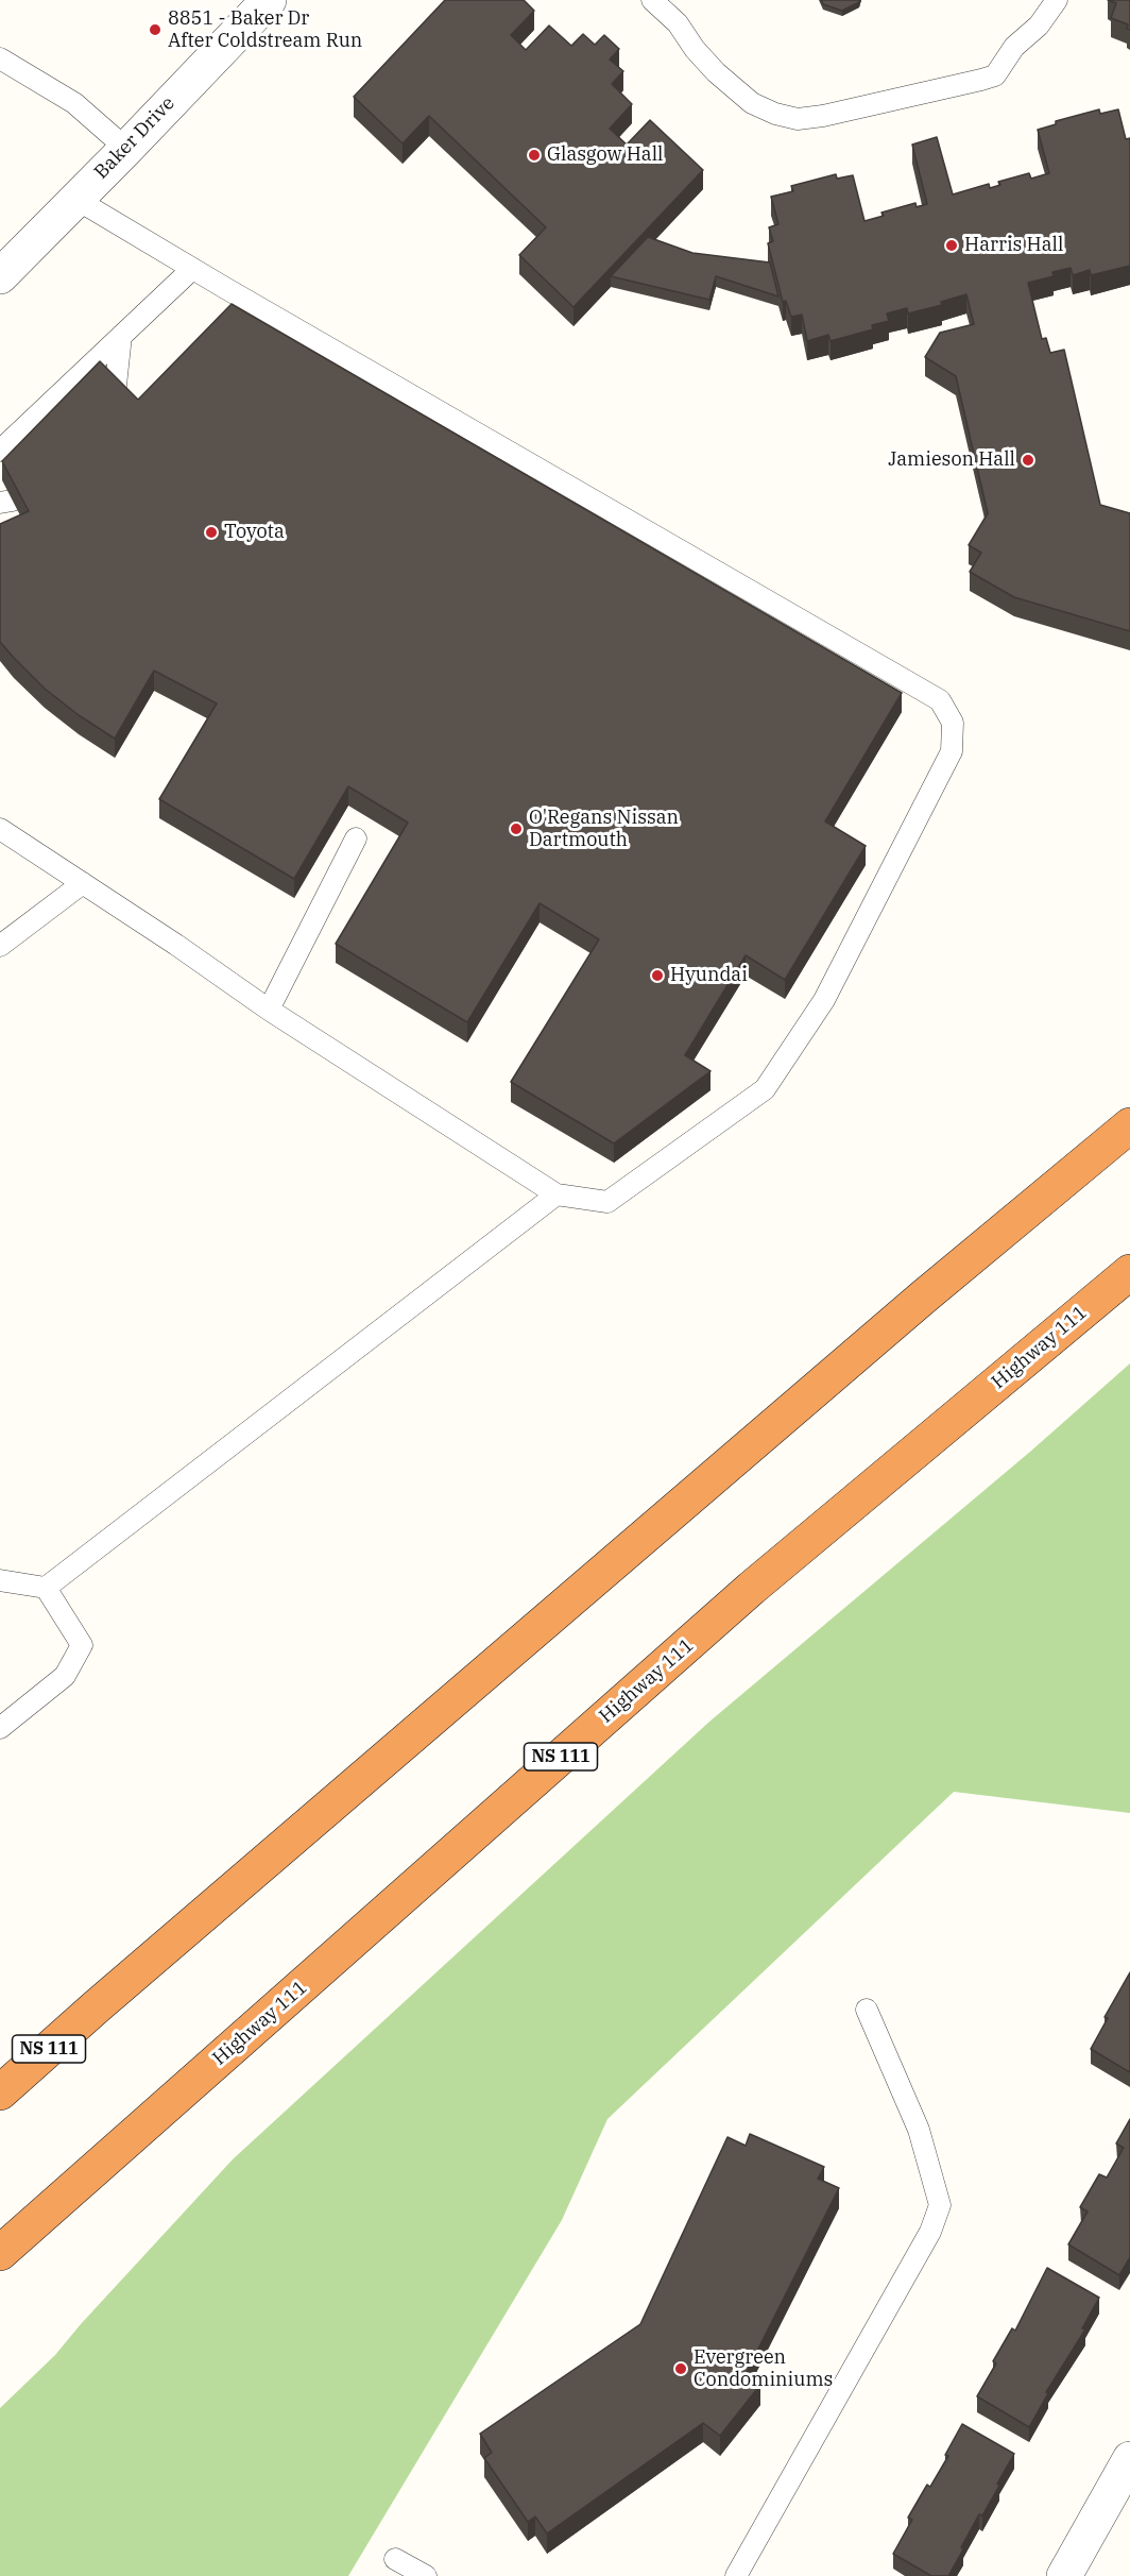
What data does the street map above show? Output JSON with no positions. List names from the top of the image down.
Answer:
{
  "streets": {
    "highway": ["Highway 111", "NS 111"],
    "street": ["Baker Drive"]
  },
  "places": [
    "8851 - Baker Dr After Coldstream Run",
    "Glasgow Hall",
    "Harris Hall",
    "Jamieson Hall",
    "Toyota",
    "O'Regans Nissan Dartmouth",
    "Hyundai",
    "Evergreen Condominiums"
  ]
}
